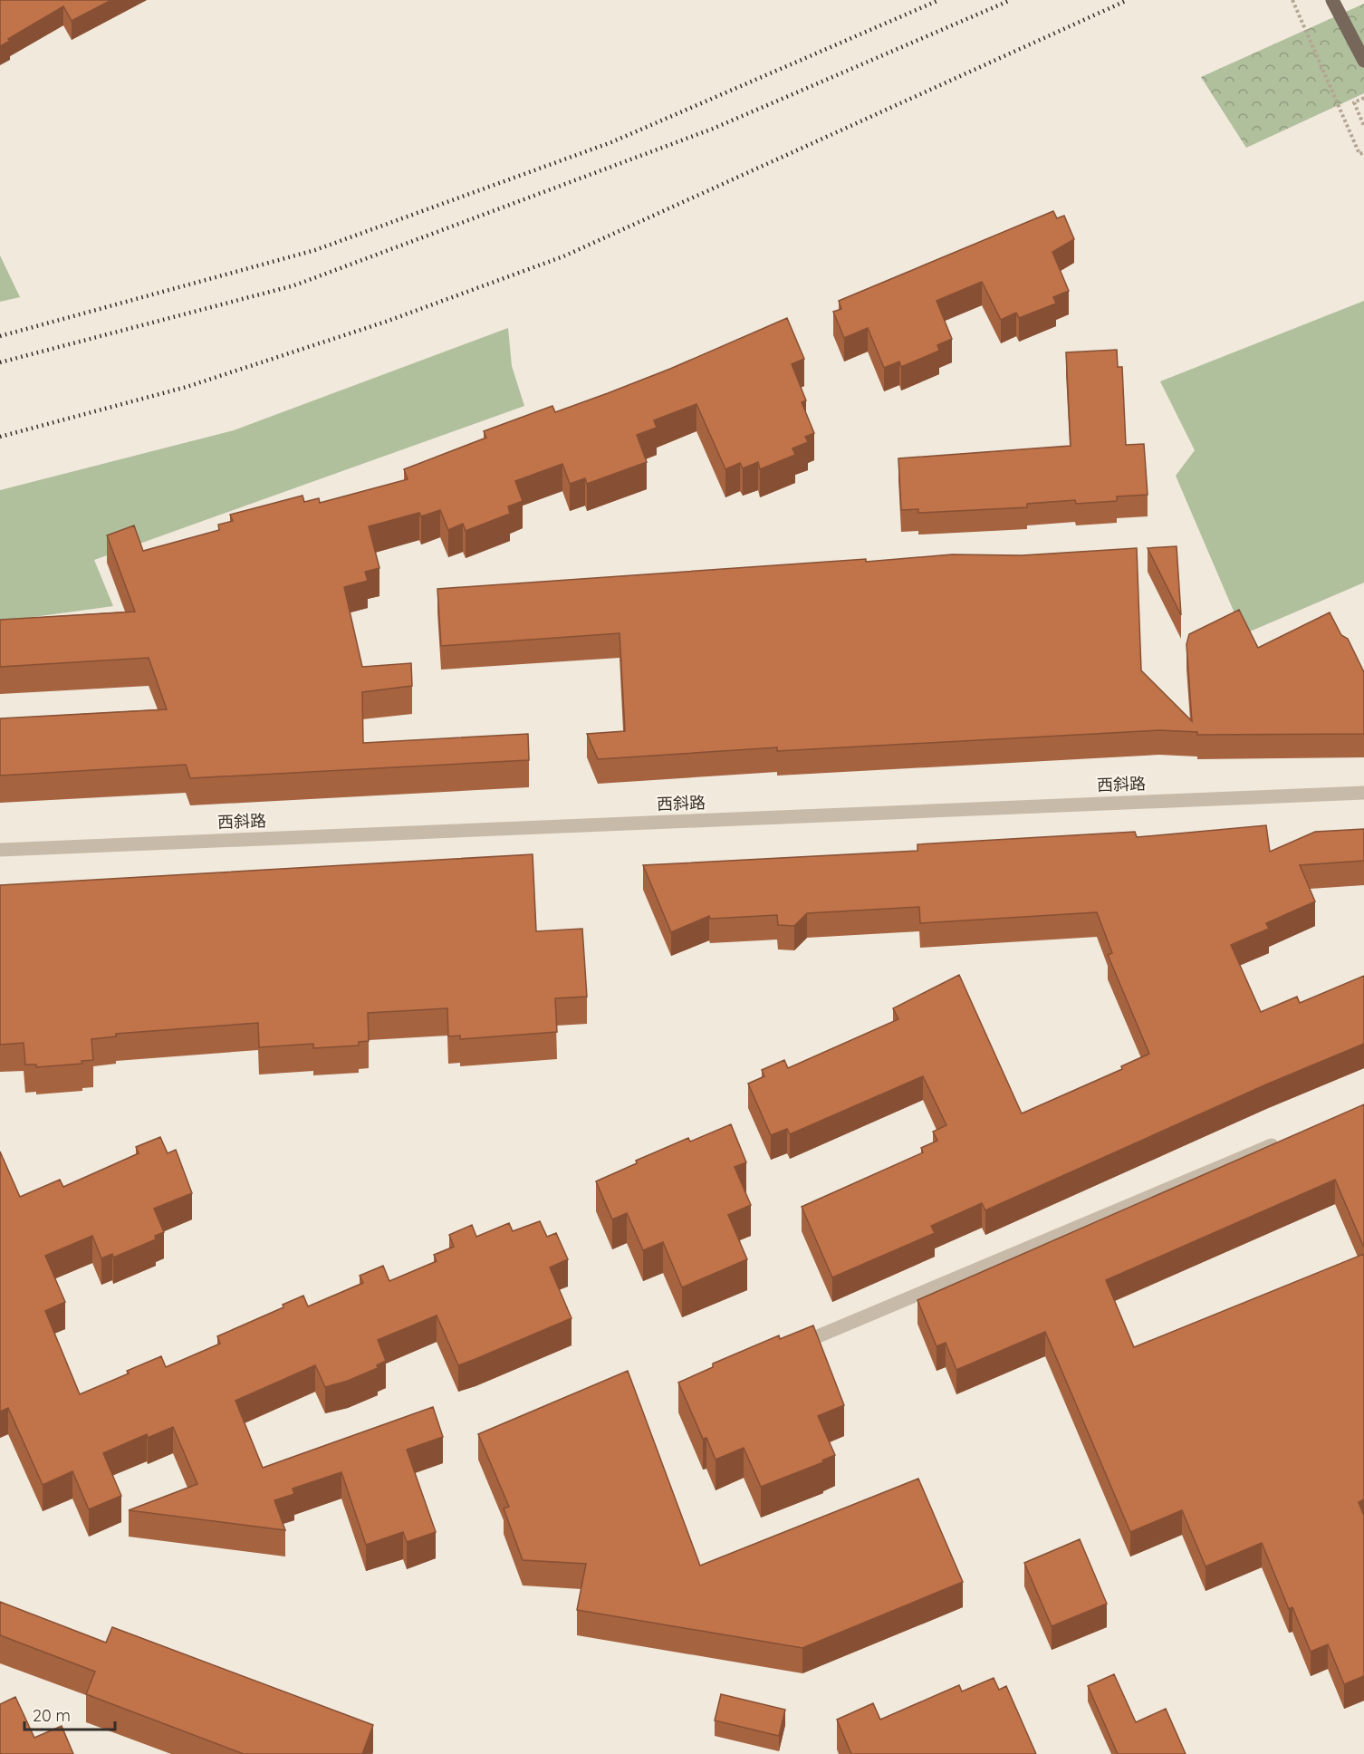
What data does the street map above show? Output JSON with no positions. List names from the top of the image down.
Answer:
{
  "streets": {
    "street": ["西斜路"]
  },
  "scale_bar": "20 m"
}
